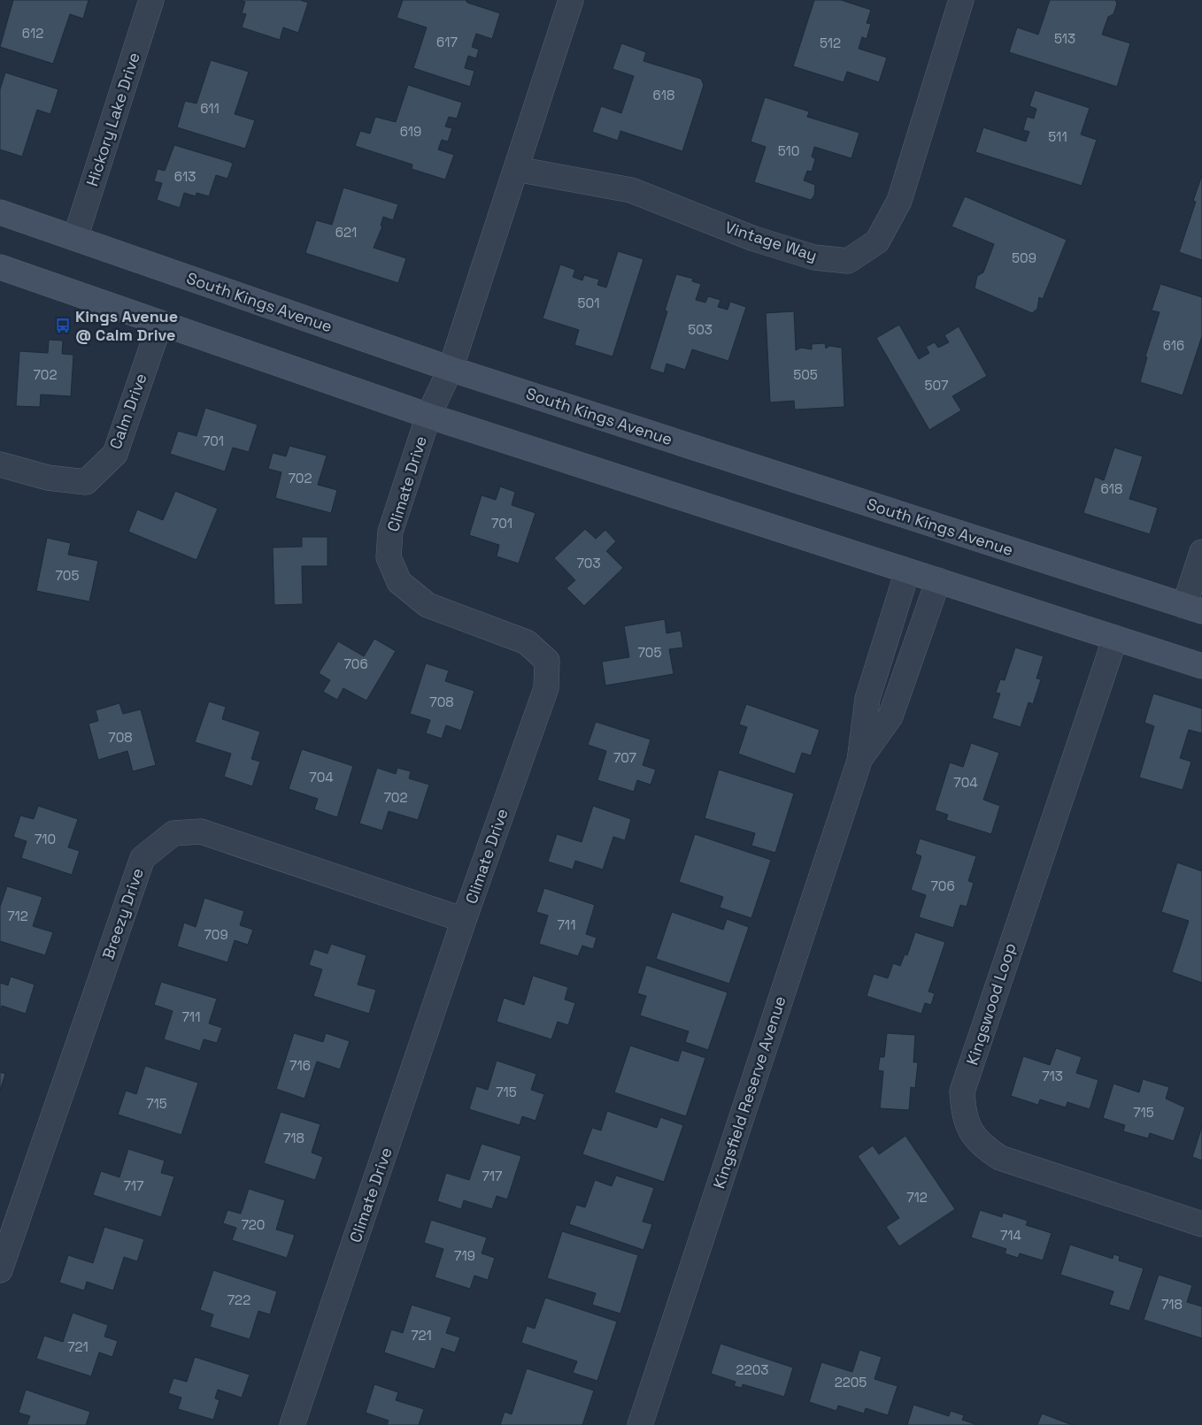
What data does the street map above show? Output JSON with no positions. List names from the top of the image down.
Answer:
{
  "streets": {
    "main road": ["South Kings Avenue"],
    "street": [
      "Hickory Lake Drive",
      "Vintage Way",
      "Calm Drive",
      "Climate Drive",
      "Breezy Drive",
      "Kingswood Loop",
      "Kingsfield Reserve Avenue"
    ]
  },
  "crossings": [
    ["Hickory Lake Drive", "South Kings Avenue"],
    ["South Kings Avenue", "Climate Drive"],
    ["Climate Drive", "Breezy Drive"]
  ],
  "places": {
    "bus stop": ["Kings Avenue @ Calm Drive"]
  },
  "house_numbers": [
    "612",
    "513",
    "617",
    "512",
    "618",
    "611",
    "619",
    "511",
    "510",
    "613",
    "621",
    "509",
    "501",
    "503",
    "616",
    "702",
    "505",
    "507",
    "701",
    "702",
    "618",
    "701",
    "703",
    "705",
    "705",
    "706",
    "708",
    "708",
    "707",
    "704",
    "704",
    "702",
    "710",
    "706",
    "712",
    "711",
    "709",
    "711",
    "716",
    "713",
    "715",
    "715",
    "715",
    "718",
    "717",
    "717",
    "712",
    "720",
    "714",
    "719",
    "722",
    "718",
    "721",
    "721",
    "2203",
    "2205"
  ]
}
